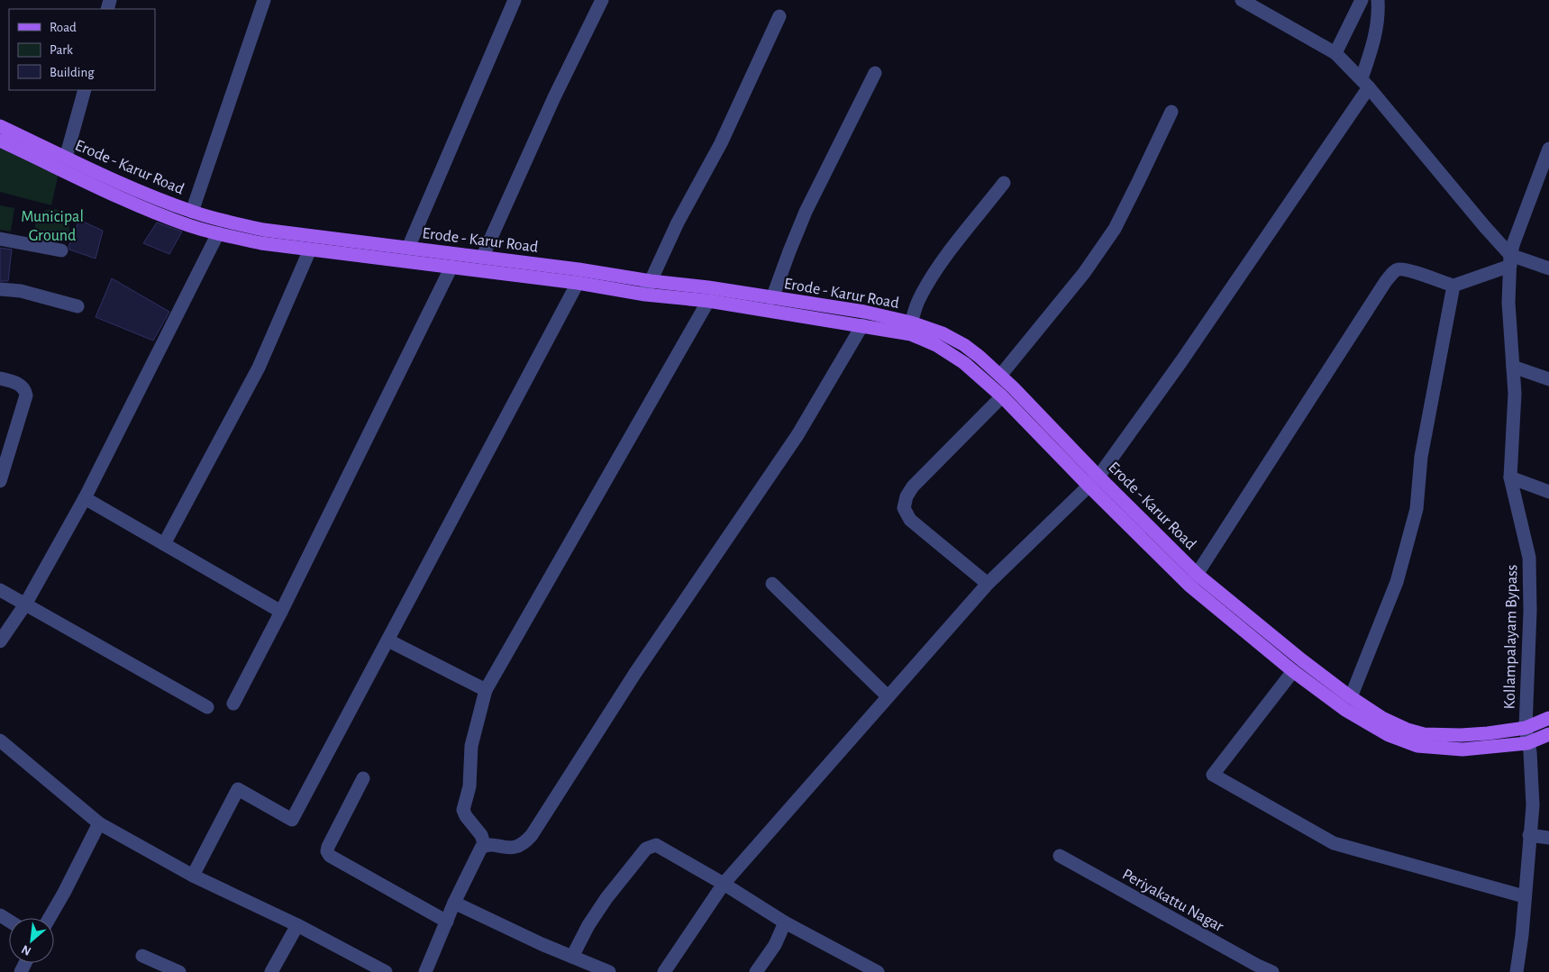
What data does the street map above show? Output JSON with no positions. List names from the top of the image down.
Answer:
{
  "streets": {
    "main road": ["Erode - Karur Road"],
    "street": ["Kollampalayam Bypass", "Periyakattu Nagar"]
  },
  "crossings": [
    ["Erode - Karur Road", "Kollampalayam Bypass"]
  ],
  "parks": ["Municipal Ground"],
  "legend": ["Road", "Park", "Building"],
  "north": "bottom left"
}
